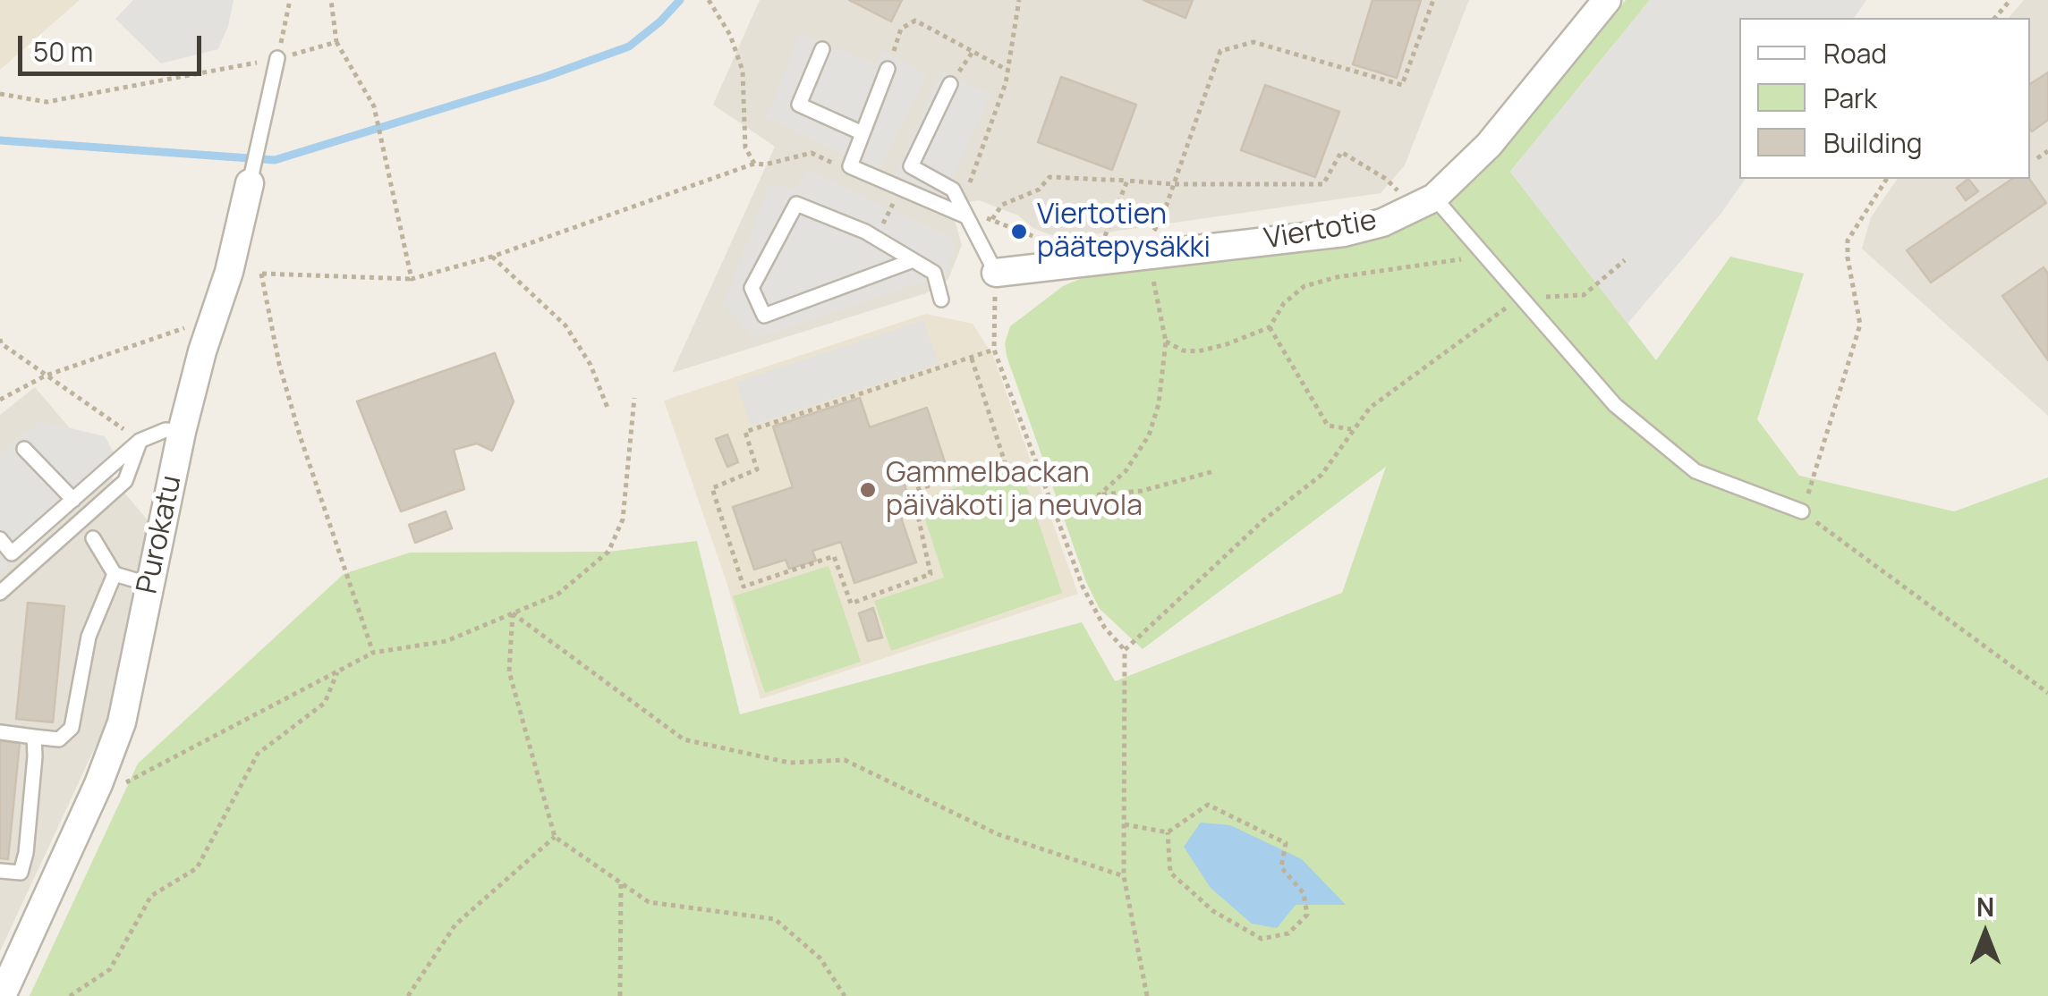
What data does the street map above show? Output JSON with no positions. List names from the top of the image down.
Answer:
{
  "streets": {
    "street": ["Viertotie", "Purokatu"]
  },
  "places": ["Viertotien päätepysäkki", "Gammelbackan päiväkoti ja neuvola"],
  "legend": ["Road", "Park", "Building"],
  "scale_bar": "50 m",
  "north": "top"
}
